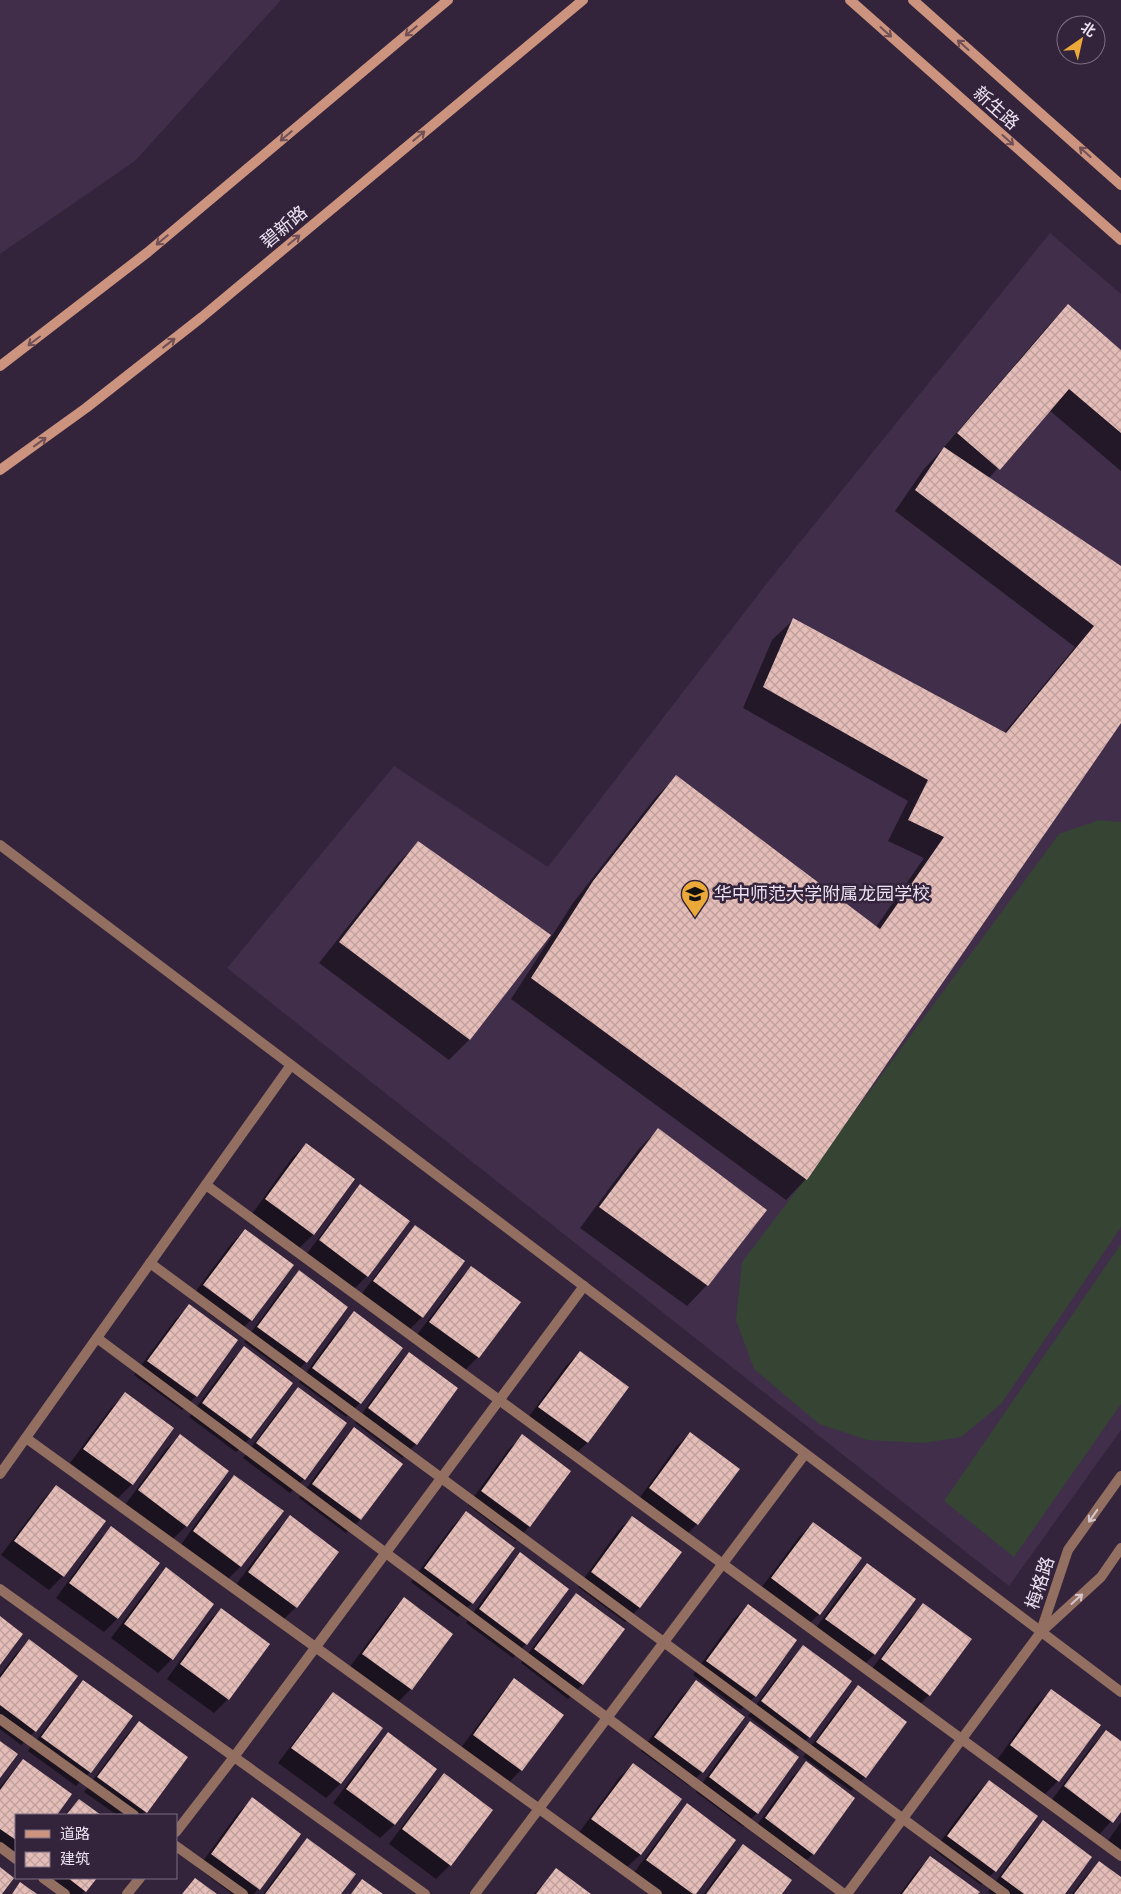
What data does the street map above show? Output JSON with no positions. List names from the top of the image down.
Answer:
{
  "streets": {
    "main road": ["新生路", "碧新路"],
    "street": ["梅格路"]
  },
  "places": {
    "school or university": ["华中师范大学附属龙园学校"]
  },
  "legend": ["道路", "建筑"],
  "north": "top right"
}
